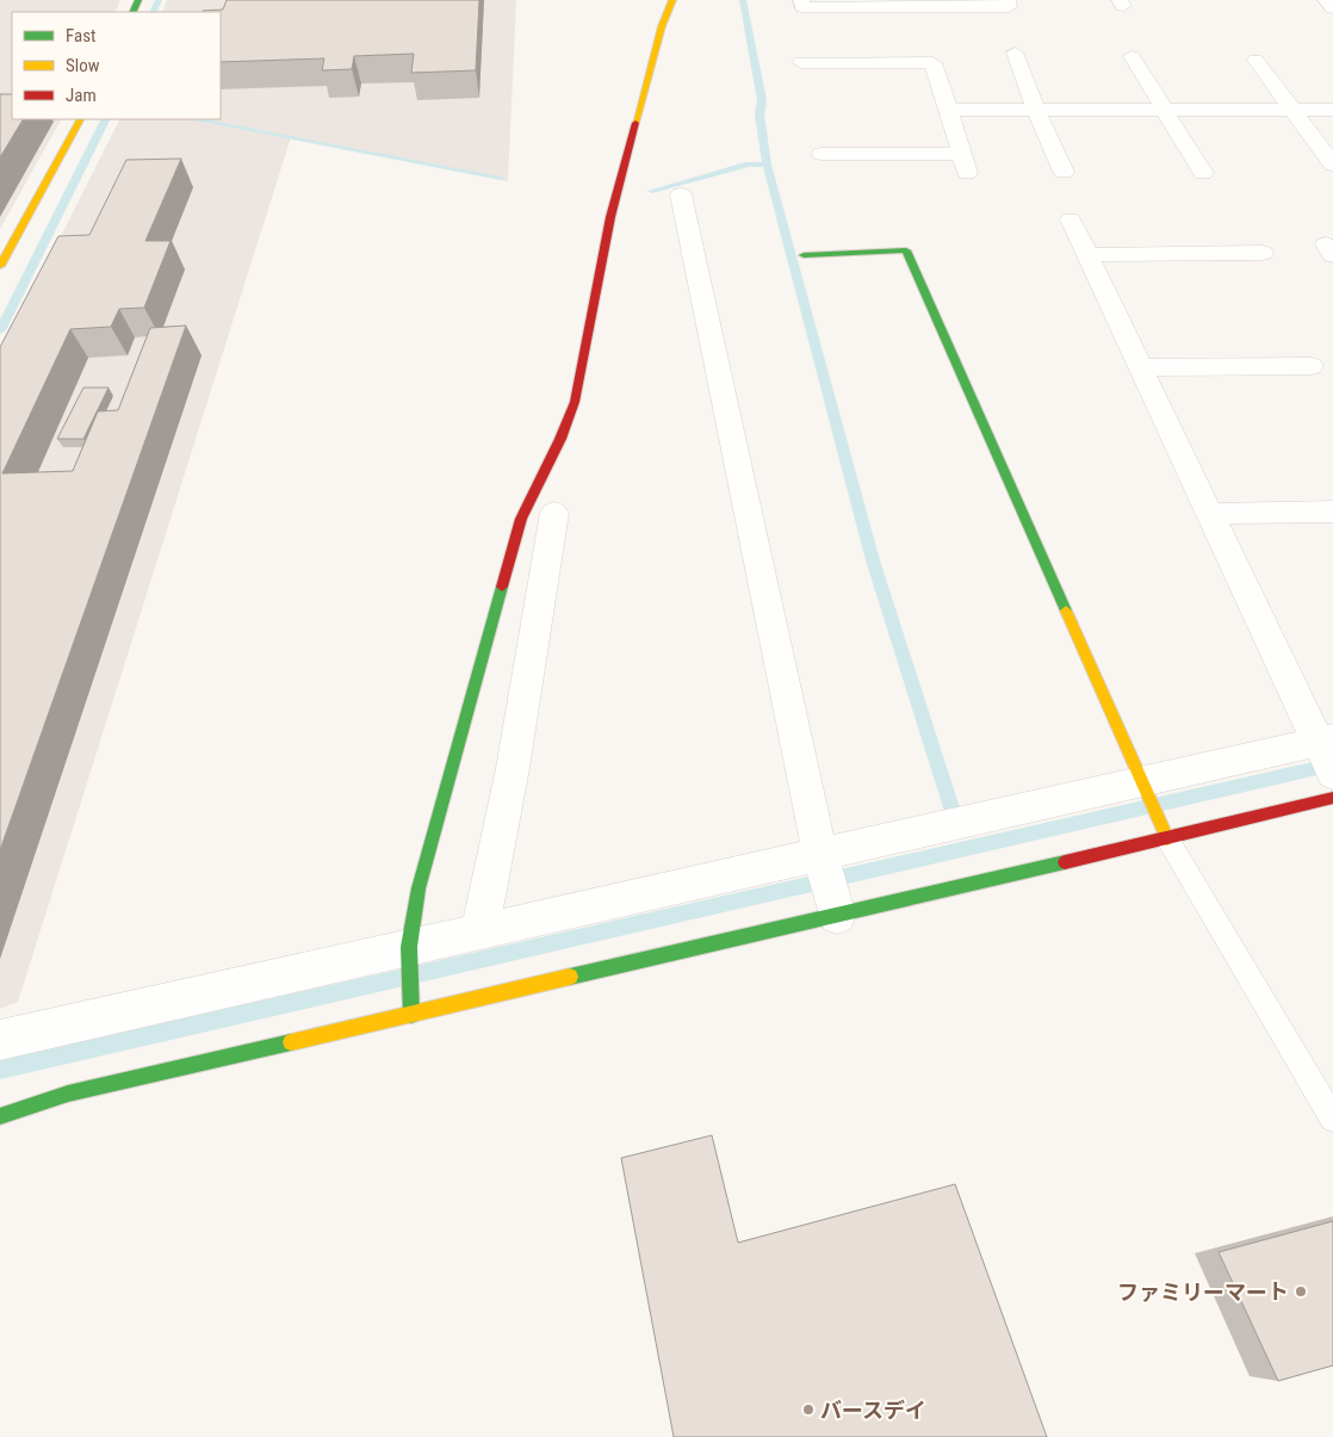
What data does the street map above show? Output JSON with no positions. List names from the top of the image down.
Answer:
{
  "places": ["ファミリーマート", "バースデイ"],
  "legend": ["Fast", "Slow", "Jam"]
}
